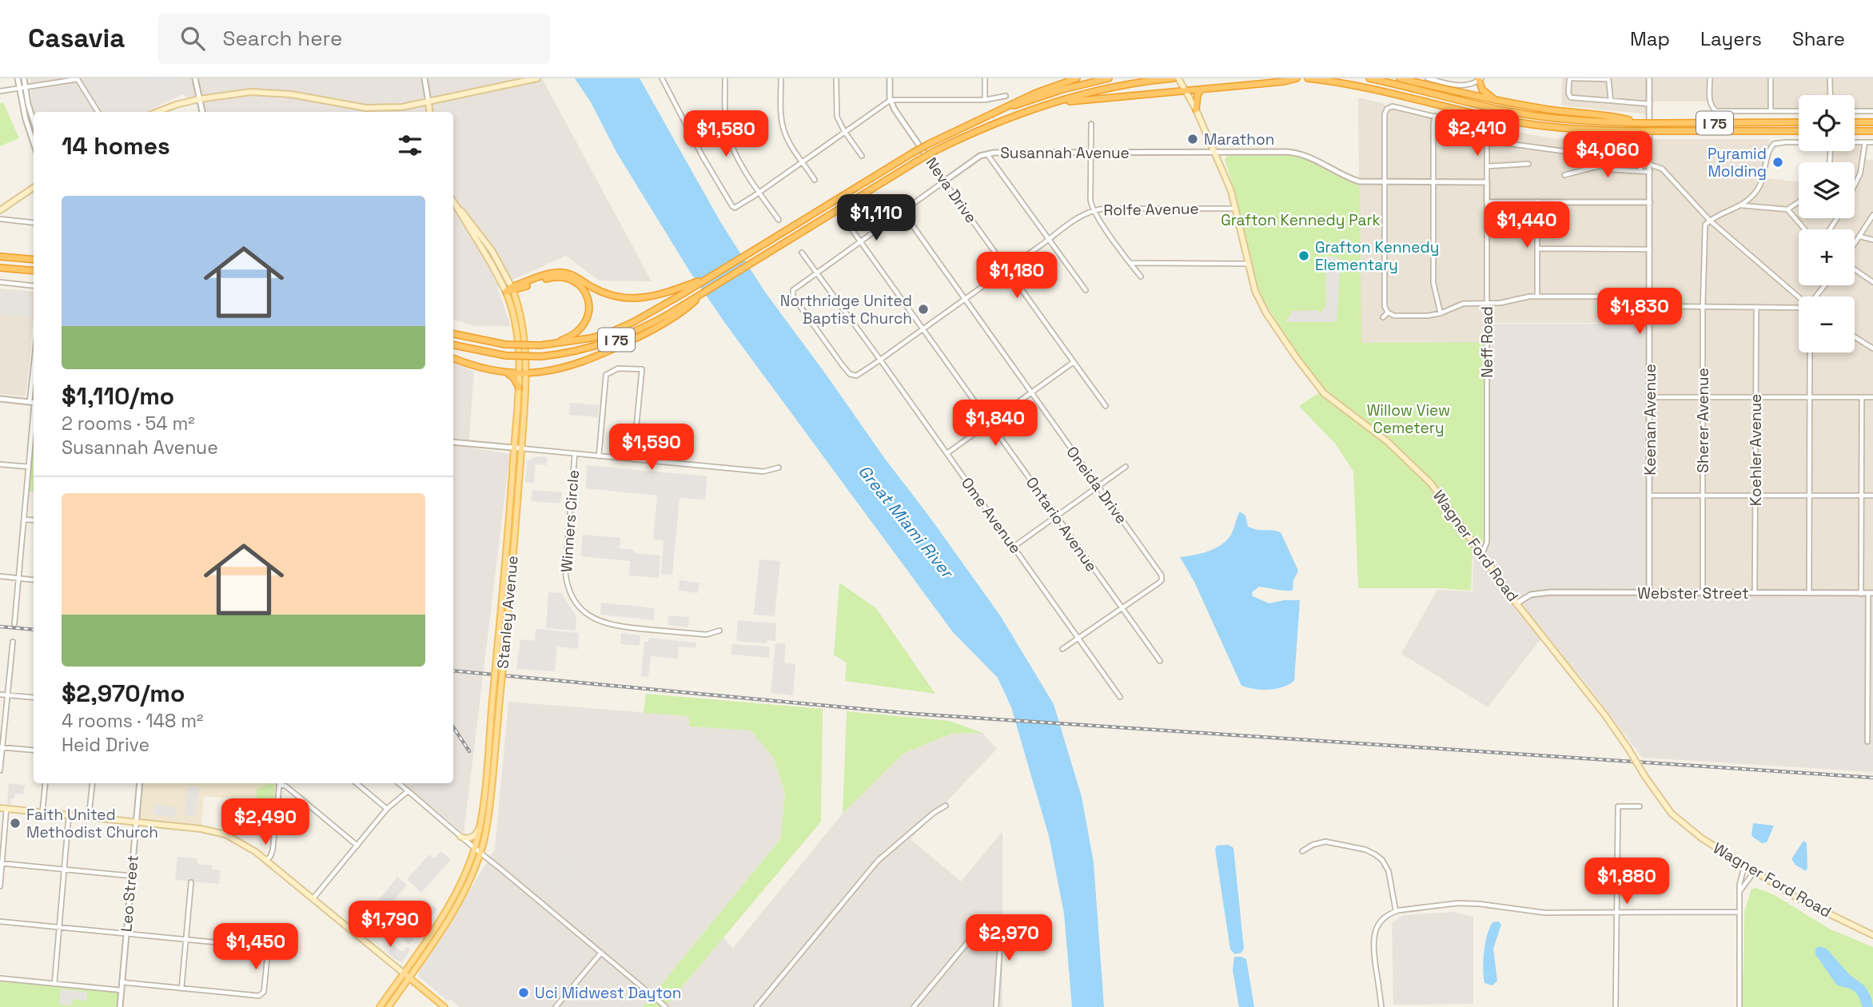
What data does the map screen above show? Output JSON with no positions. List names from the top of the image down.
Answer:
{
  "streets": {
    "highway": ["I 75"],
    "main road": ["Wagner Ford Road", "Stanley Avenue"],
    "street": [
      "Susannah Avenue",
      "Neva Drive",
      "Rolfe Avenue",
      "Neff Road",
      "Keenan Avenue",
      "Sherer Avenue",
      "Koehler Avenue",
      "Oneida Drive",
      "Ome Avenue",
      "Winners Circle",
      "Ontario Avenue",
      "Webster Street",
      "Leo Street"
    ]
  },
  "crossings": [
    ["Susannah Avenue", "Neva Drive"],
    ["Susannah Avenue", "Rolfe Avenue"],
    ["Susannah Avenue", "Neff Road"],
    ["Susannah Avenue", "Oneida Drive"],
    ["Susannah Avenue", "Ome Avenue"],
    ["Susannah Avenue", "Ontario Avenue"],
    ["Susannah Avenue", "Wagner Ford Road"],
    ["Neva Drive", "Rolfe Avenue"],
    ["Rolfe Avenue", "Oneida Drive"],
    ["Rolfe Avenue", "Ome Avenue"],
    ["Rolfe Avenue", "Ontario Avenue"],
    ["Rolfe Avenue", "Wagner Ford Road"],
    ["Neff Road", "Wagner Ford Road"],
    ["Keenan Avenue", "Webster Street"],
    ["Sherer Avenue", "Webster Street"],
    ["Koehler Avenue", "Webster Street"],
    ["Oneida Drive", "Ontario Avenue"],
    ["Wagner Ford Road", "Webster Street"]
  ],
  "water": ["Great Miami River"],
  "parks": ["Grafton Kennedy Park", "Willow View Cemetery"],
  "places": [
    "Marathon",
    "Pyramid Molding",
    "Grafton Kennedy Elementary",
    "Northridge United Baptist Church",
    "Faith United Methodist Church",
    "Uci Midwest Dayton"
  ],
  "page": {
    "header": "Casavia",
    "search": "Search here",
    "nav": ["Map", "Layers", "Share"],
    "map_buttons": ["+", "−"],
    "price": [
      "$2,410",
      "$1,580",
      "$4,060",
      "$1,110",
      "$1,440",
      "$1,180",
      "$1,830",
      "$1,840",
      "$1,590",
      "$2,490",
      "$1,880",
      "$1,790",
      "$2,970",
      "$1,450"
    ],
    "heading": "14 homes",
    "list": [
      {
        "name": "$1,110/mo",
        "note": "2 rooms · 54 m² · Susannah Avenue"
      },
      {
        "name": "$2,970/mo",
        "note": "4 rooms · 148 m² · Heid Drive"
      }
    ]
  }
}
